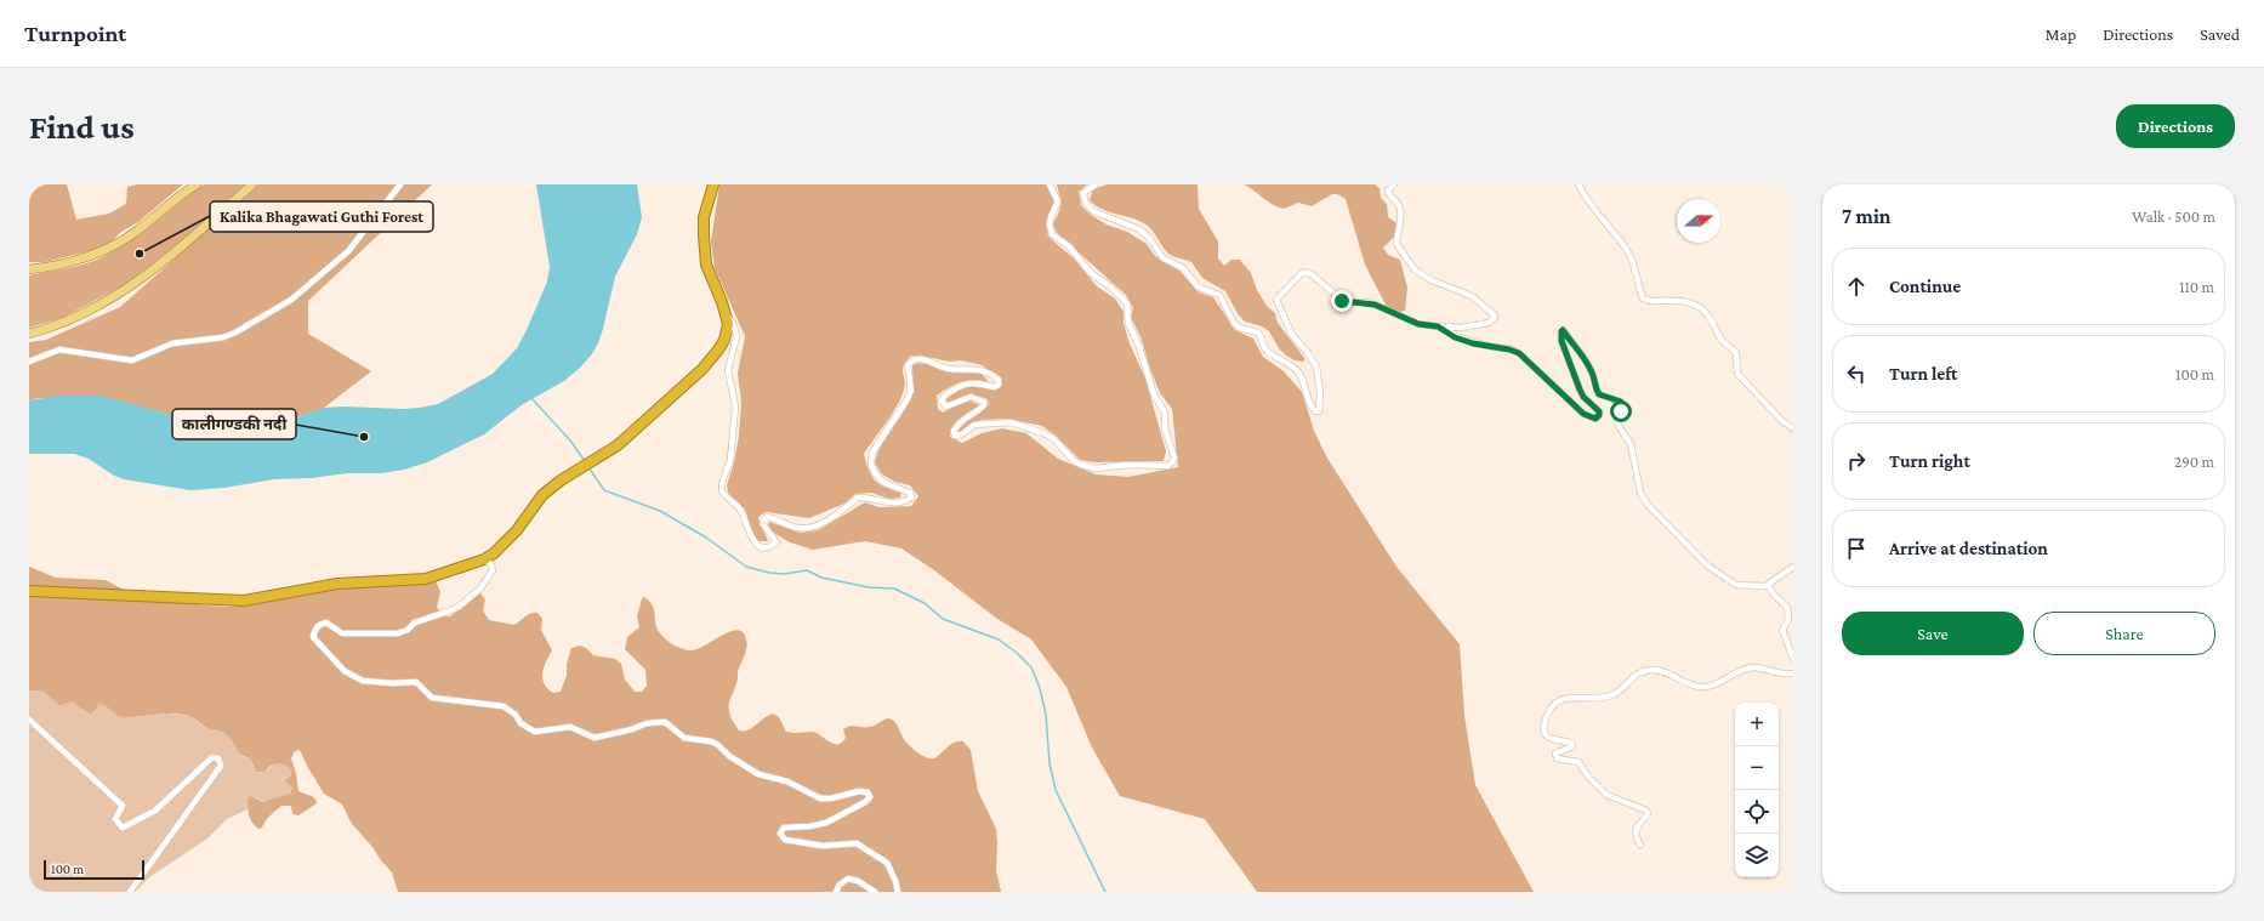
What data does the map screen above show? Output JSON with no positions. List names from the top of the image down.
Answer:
{
  "places": ["Kalika Bhagawati Guthi Forest", "कालीगण्डकी नदी"],
  "scale_bar": "100 m",
  "north": "right",
  "page": {
    "header": "Turnpoint",
    "nav": ["Map", "Directions", "Saved"],
    "buttons": [
      "Directions",
      ["Save", "Share"]
    ],
    "title": "Find us",
    "heading": ["7 min", "Walk · 500 m"],
    "list": [
      ["Continue", "110 m"],
      ["Turn left", "100 m"],
      ["Turn right", "290 m"],
      "Arrive at destination"
    ],
    "map_buttons": ["+", "−"],
    "scale": "100 m"
  }
}
